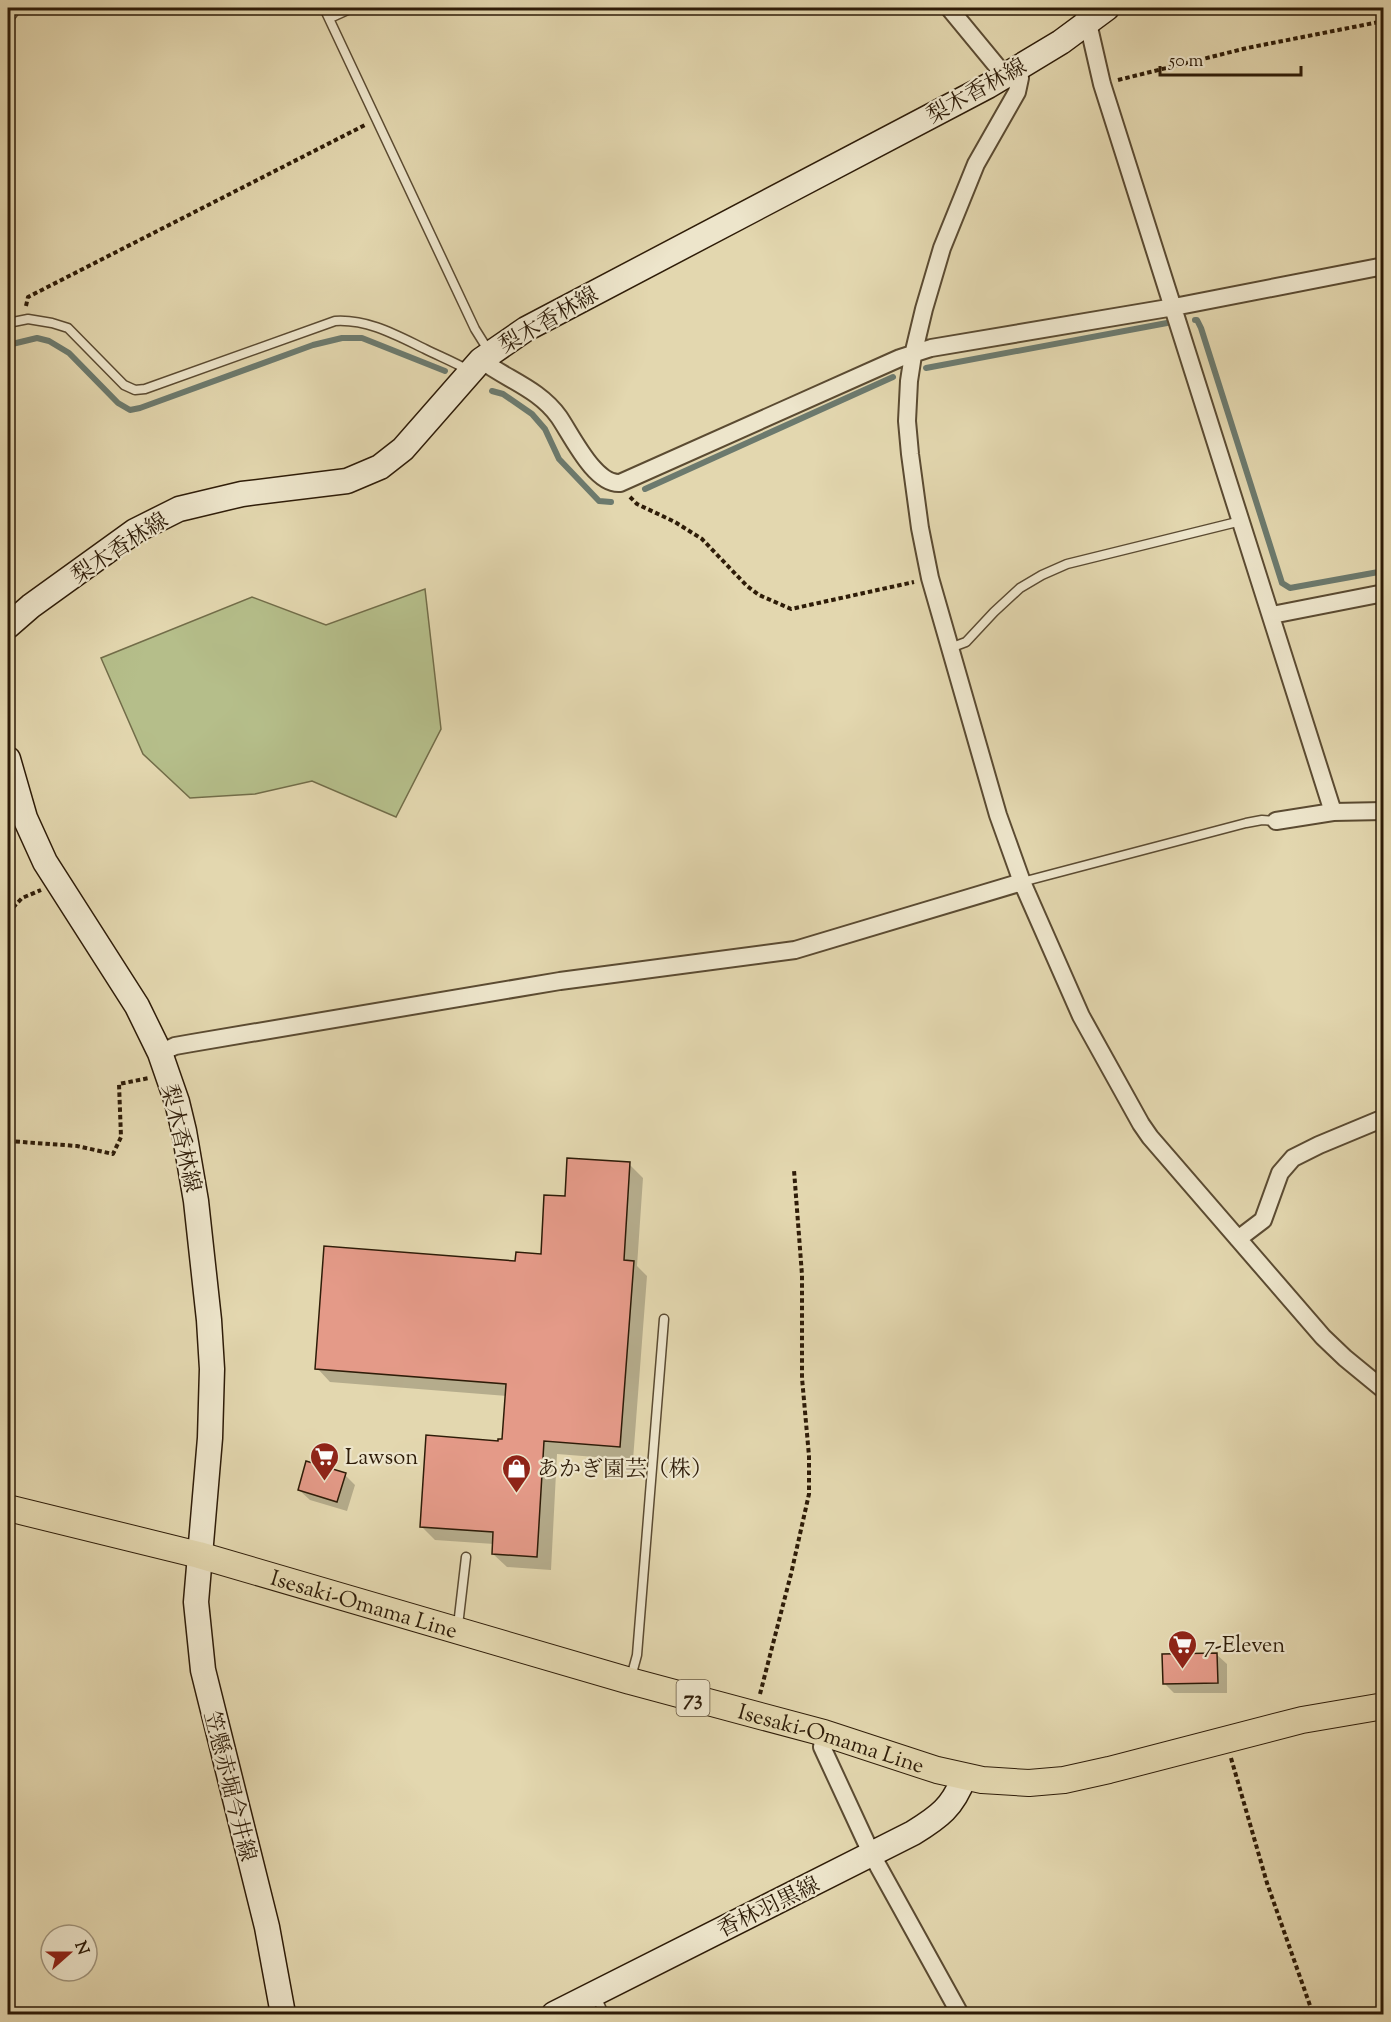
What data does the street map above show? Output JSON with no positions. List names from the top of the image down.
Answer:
{
  "streets": {
    "main road": [
      "梨木香林線",
      "Isesaki-Omama Line",
      "73",
      "笠懸赤堀今井線",
      "香林羽黒線"
    ]
  },
  "crossings": [
    ["梨木香林線", "Isesaki-Omama Line"],
    ["梨木香林線", "笠懸赤堀今井線"],
    ["Isesaki-Omama Line", "笠懸赤堀今井線"],
    ["Isesaki-Omama Line", "香林羽黒線"]
  ],
  "places": {
    "supermarket": ["Lawson", "7-Eleven"],
    "shop": ["あかぎ園芸（株）"]
  },
  "scale_bar": "50 m",
  "north": "right"
}
